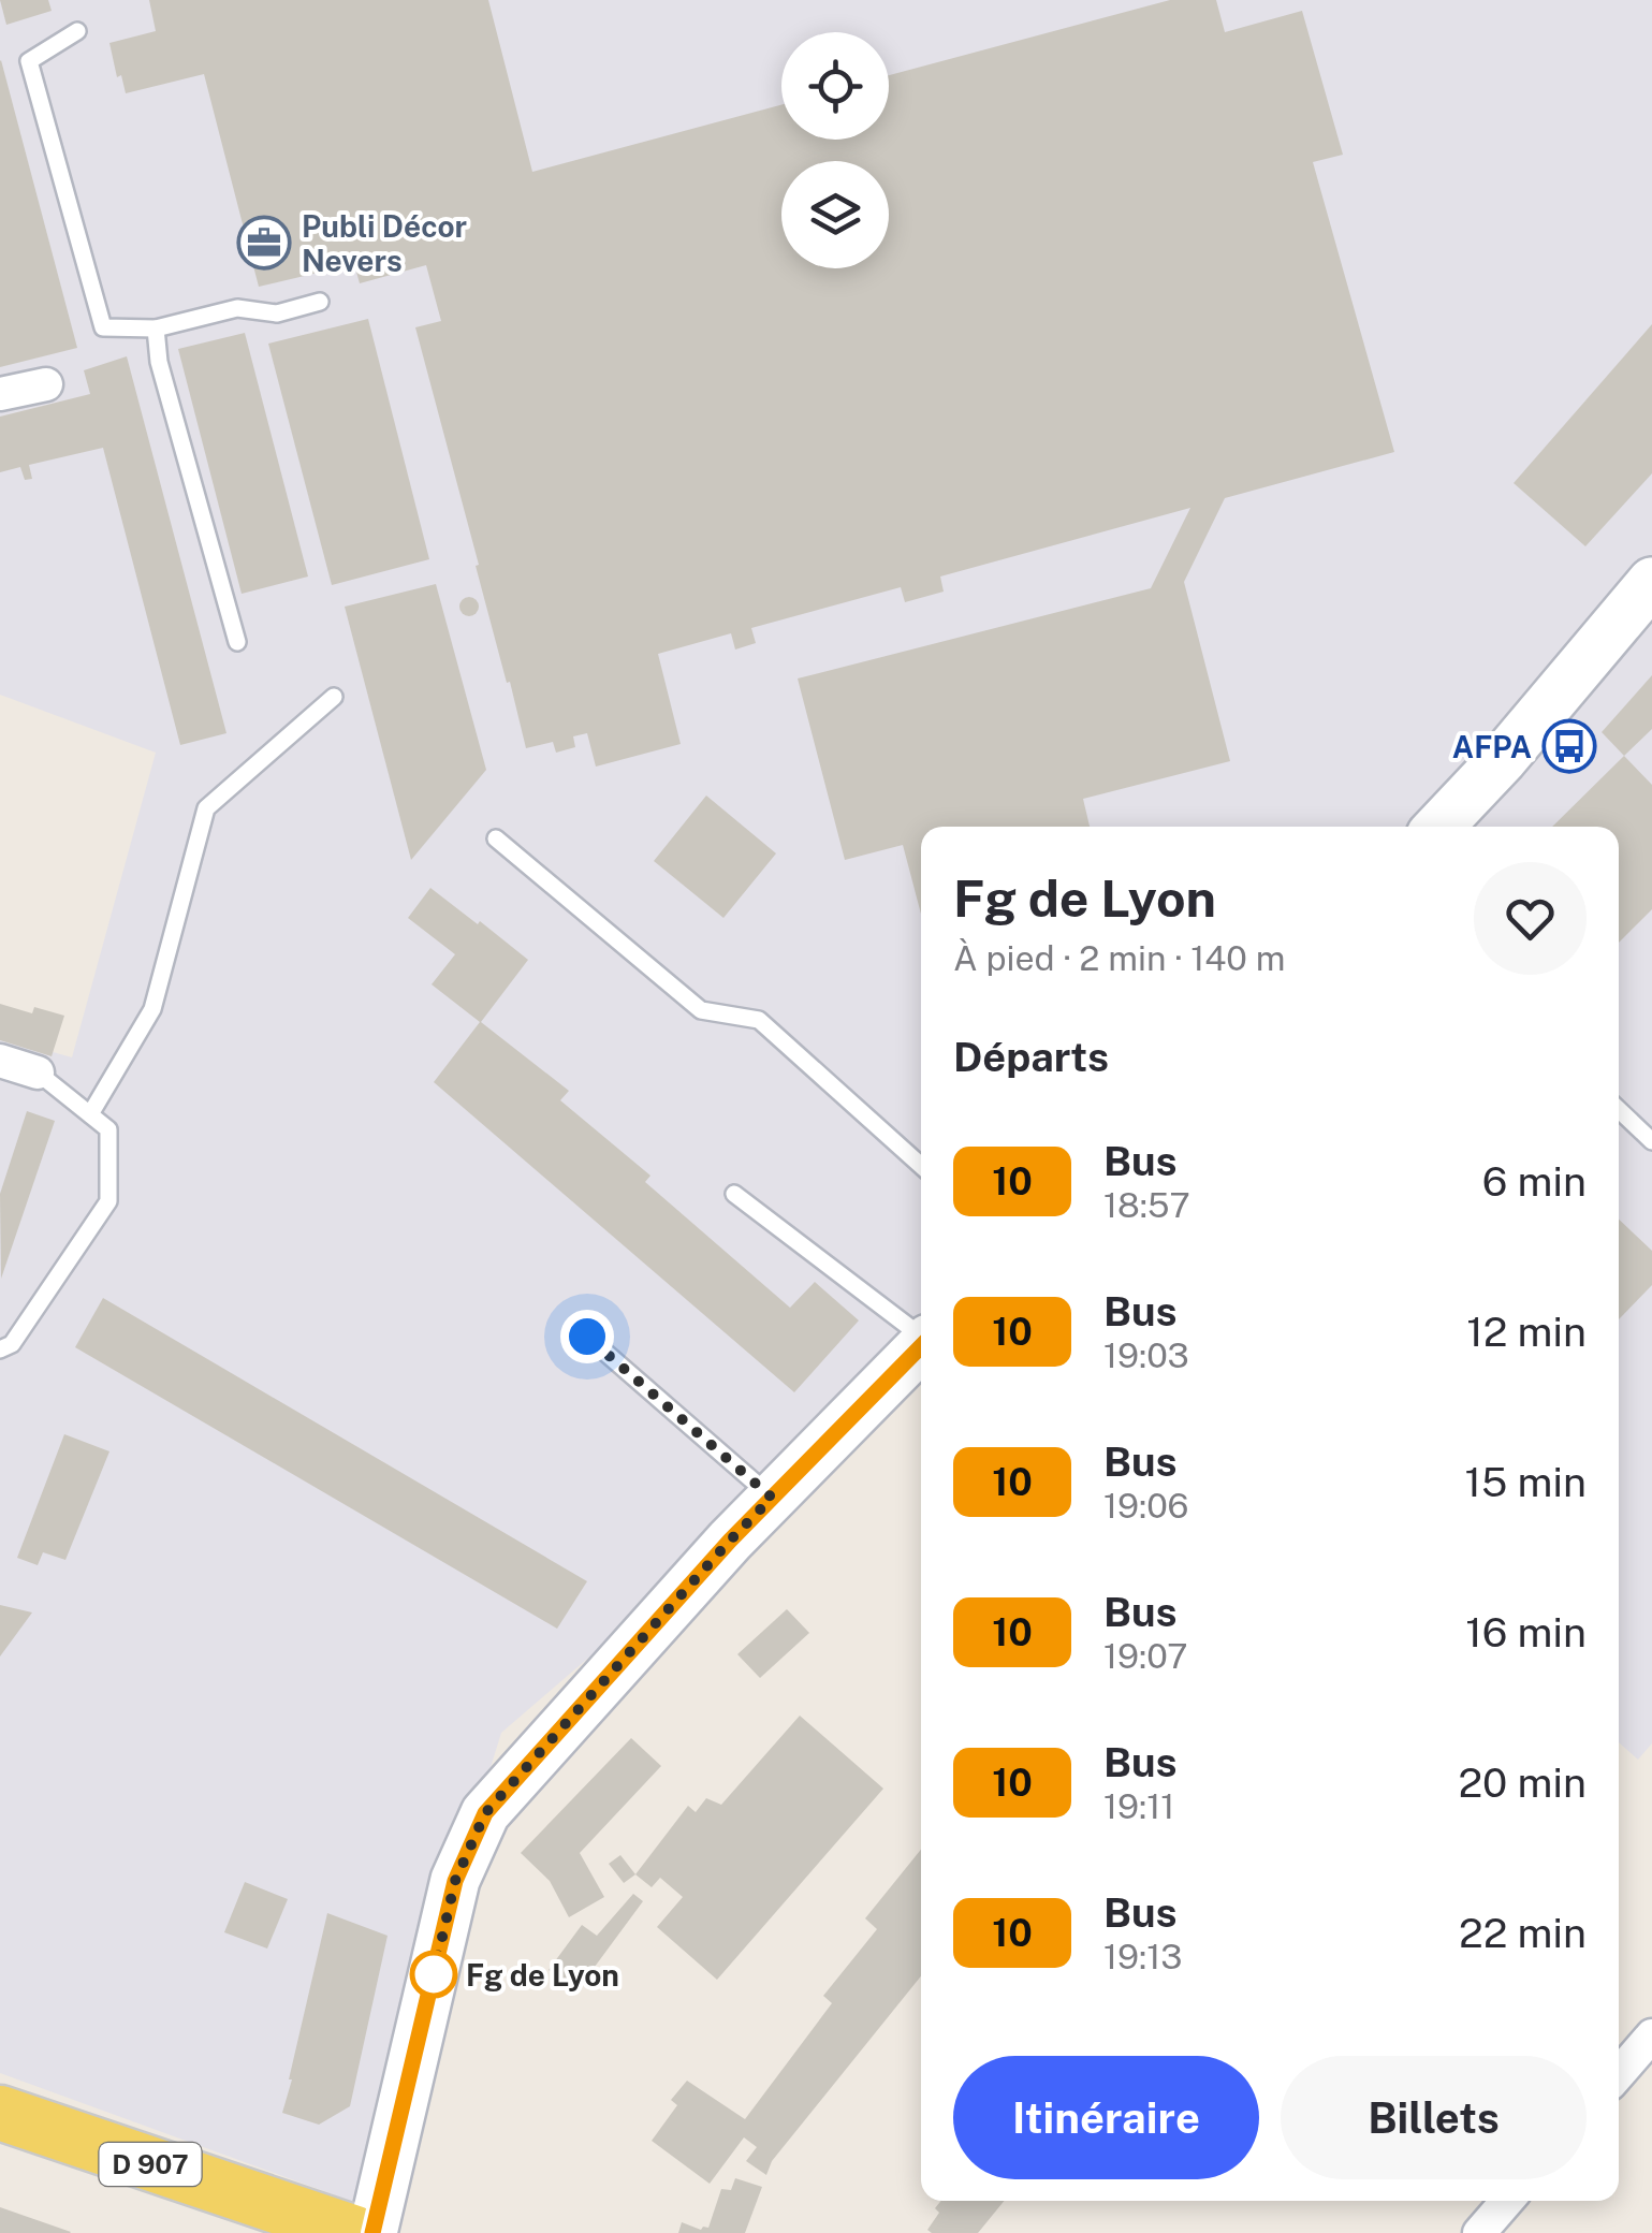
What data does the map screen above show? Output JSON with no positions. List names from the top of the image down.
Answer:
{
  "streets": {
    "main road": ["D 907"]
  },
  "places": {
    "office": ["Publi Décor Nevers"],
    "bus stop": ["AFPA"],
    "other": ["Fg de Lyon"]
  },
  "lines": ["bus line 10"],
  "page": {
    "heading": [
      ["Fg de Lyon", "À pied · 2 min · 140 m"],
      "Départs"
    ],
    "list": [
      {
        "mark": "10",
        "name": "Bus",
        "note": "18:57",
        "value": "6 min"
      },
      {
        "mark": "10",
        "name": "Bus",
        "note": "19:03",
        "value": "12 min"
      },
      {
        "mark": "10",
        "name": "Bus",
        "note": "19:06",
        "value": "15 min"
      },
      {
        "mark": "10",
        "name": "Bus",
        "note": "19:07",
        "value": "16 min"
      },
      {
        "mark": "10",
        "name": "Bus",
        "note": "19:11",
        "value": "20 min"
      },
      {
        "mark": "10",
        "name": "Bus",
        "note": "19:13",
        "value": "22 min"
      }
    ],
    "buttons": ["Itinéraire", "Billets"]
  }
}
